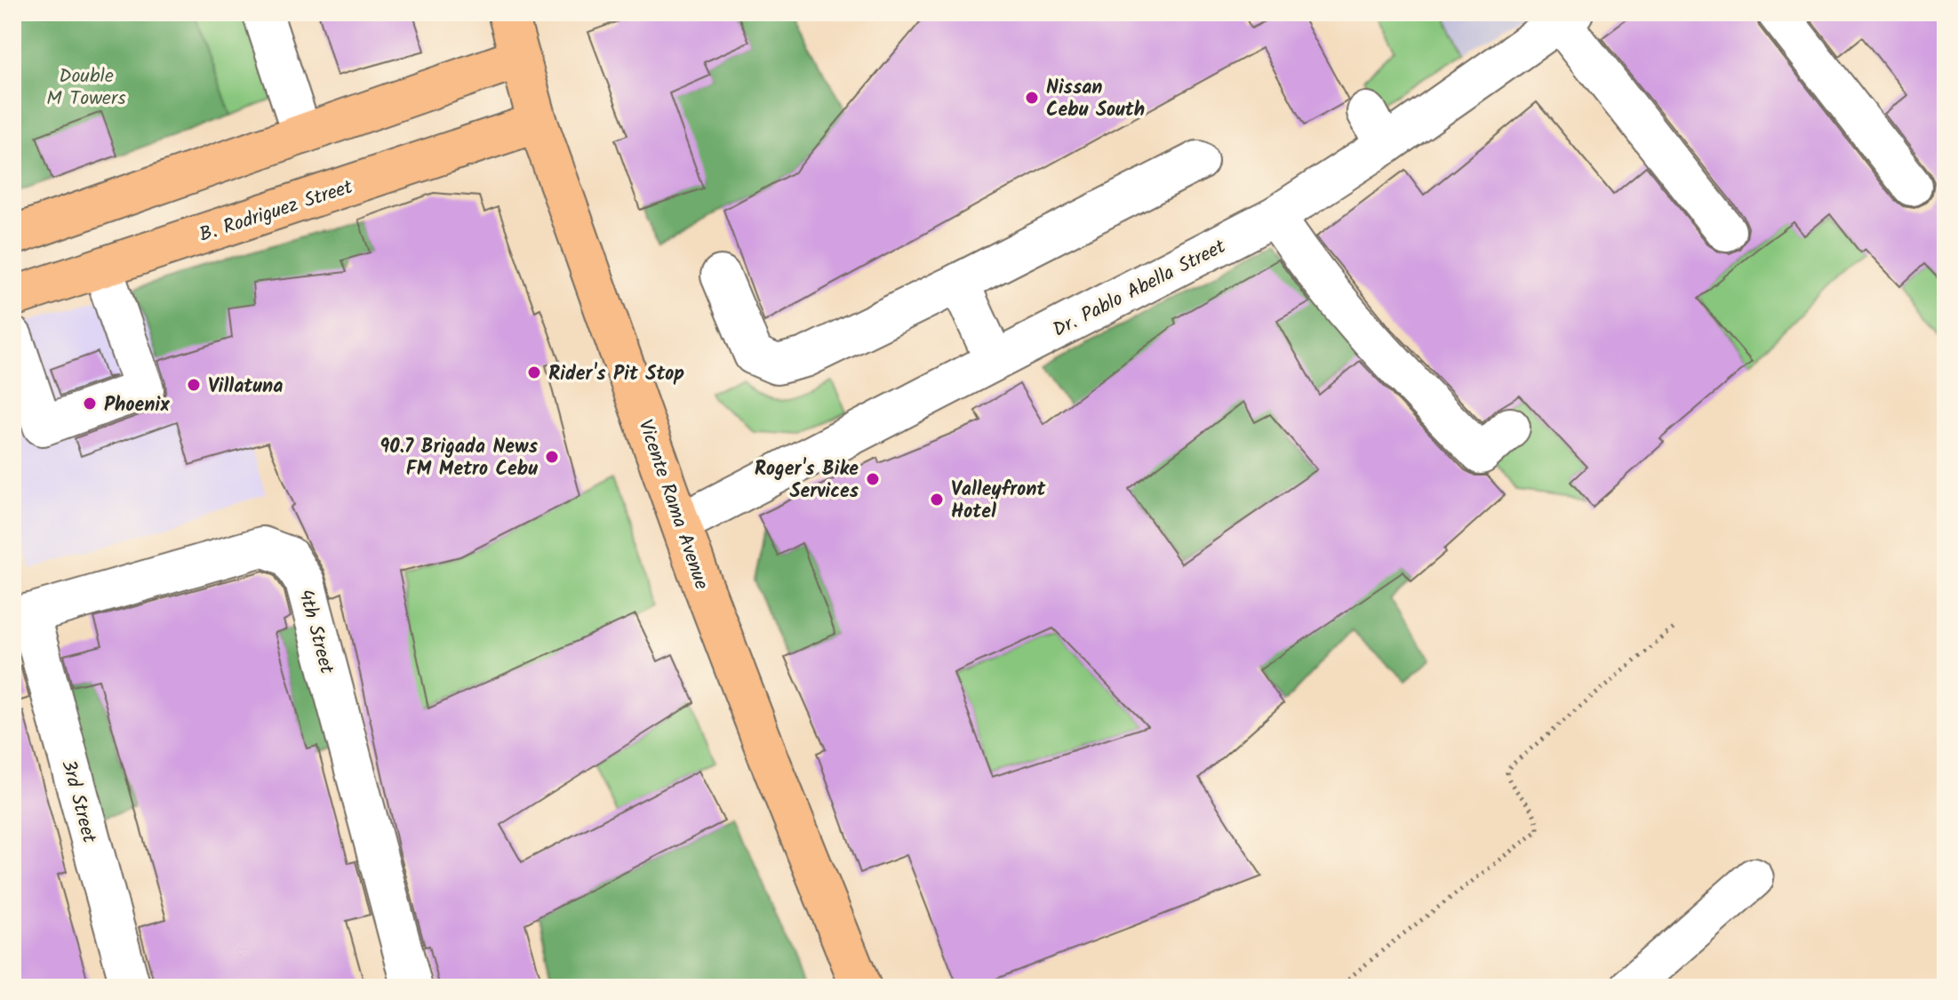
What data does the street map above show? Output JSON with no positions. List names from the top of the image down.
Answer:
{
  "streets": {
    "main road": ["B. Rodriguez Street", "Vicente Rama Avenue"],
    "street": ["Dr. Pablo Abella Street", "4th Street", "3rd Street"]
  },
  "crossings": [
    ["B. Rodriguez Street", "Vicente Rama Avenue"],
    ["Dr. Pablo Abella Street", "Vicente Rama Avenue"],
    ["4th Street", "3rd Street"]
  ],
  "parks": ["Double M Towers"],
  "places": [
    "Nissan Cebu South",
    "Rider's Pit Stop",
    "Villatuna",
    "Phoenix",
    "90.7 Brigada News FM Metro Cebu",
    "Roger's Bike Services",
    "Valleyfront Hotel"
  ]
}
